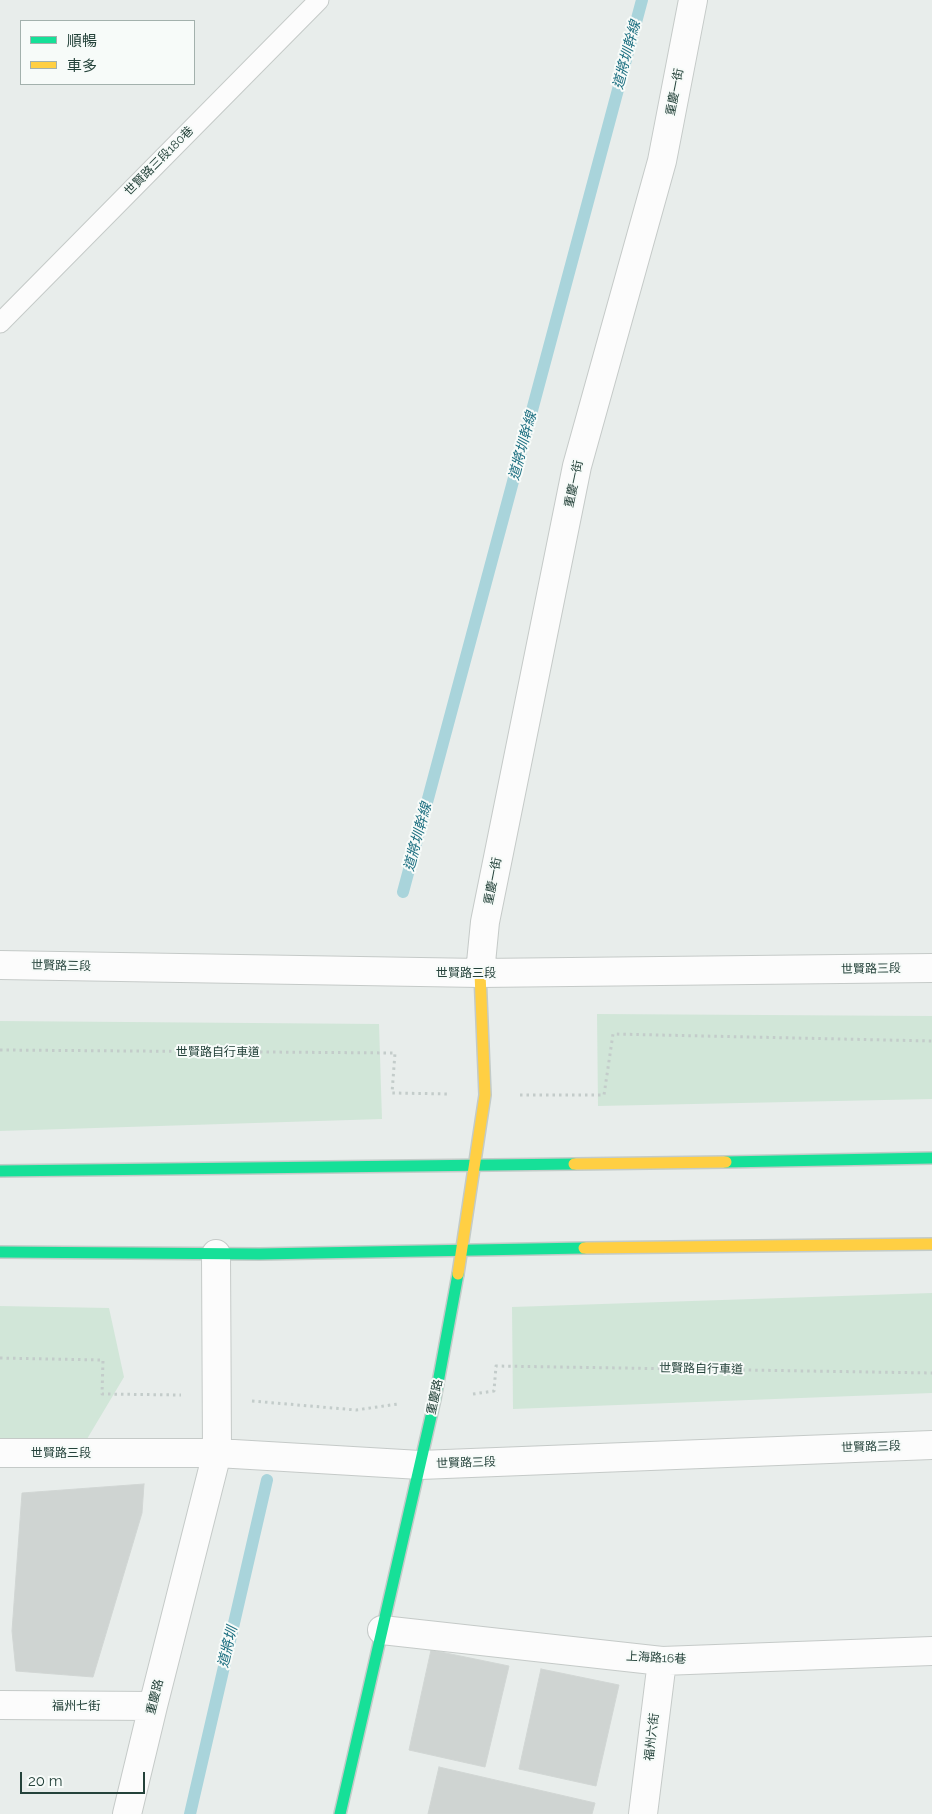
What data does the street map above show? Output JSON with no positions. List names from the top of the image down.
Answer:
{
  "streets": {
    "main road": ["重慶路"],
    "street": [
      "重慶一街",
      "世賢路三段",
      "上海路16巷",
      "福州七街",
      "福州六街"
    ],
    "lane": ["世賢路三段180巷"],
    "path": ["世賢路自行車道"]
  },
  "crossings": [
    ["重慶一街", "世賢路三段"],
    ["重慶一街", "重慶路"],
    ["世賢路三段", "重慶路"],
    ["重慶路", "上海路16巷"],
    ["重慶路", "福州七街"],
    ["上海路16巷", "福州六街"]
  ],
  "water": ["道將圳幹線", "道將圳"],
  "legend": ["順暢", "車多"],
  "scale_bar": "20 m"
}
